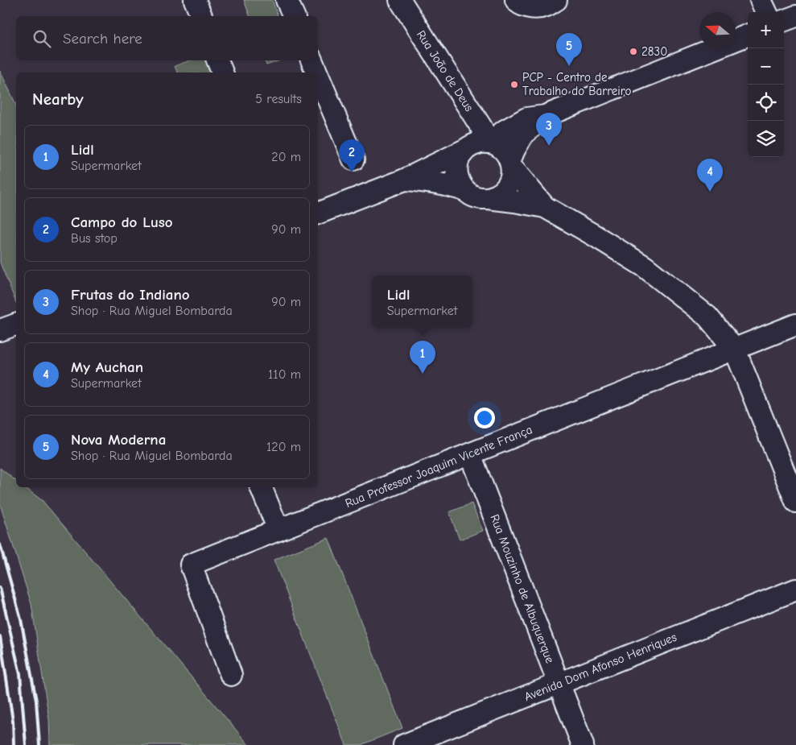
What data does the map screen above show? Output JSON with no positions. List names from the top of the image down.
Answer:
{
  "streets": {
    "street": [
      "Rua João de Deus",
      "Rua Professor Joaquim Vicente França",
      "Rua Mouzinho de Albuquerque",
      "Avenida Dom Afonso Henriques"
    ]
  },
  "crossings": [
    ["Rua Professor Joaquim Vicente França", "Rua Mouzinho de Albuquerque"],
    ["Rua Mouzinho de Albuquerque", "Avenida Dom Afonso Henriques"]
  ],
  "places": ["2830", "PCP - Centro de Trabalho do Barreiro"],
  "north": "left",
  "page": {
    "map_buttons": ["+", "−"],
    "search": "Search here",
    "pins": [
      "5",
      "3",
      "2",
      "4",
      "1"
    ],
    "heading": ["Nearby", "5 results"],
    "list": [
      {
        "mark": "1",
        "name": "Lidl",
        "note": "Supermarket",
        "value": "20 m"
      },
      {
        "mark": "2",
        "name": "Campo do Luso",
        "note": "Bus stop",
        "value": "90 m"
      },
      {
        "mark": "3",
        "name": "Frutas do Indiano",
        "note": "Shop · Rua Miguel Bombarda",
        "value": "90 m"
      },
      {
        "mark": "4",
        "name": "My Auchan",
        "note": "Supermarket",
        "value": "110 m"
      },
      {
        "mark": "5",
        "name": "Nova Moderna",
        "note": "Shop · Rua Miguel Bombarda",
        "value": "120 m"
      }
    ],
    "popup": ["Lidl", "Supermarket"]
  }
}
